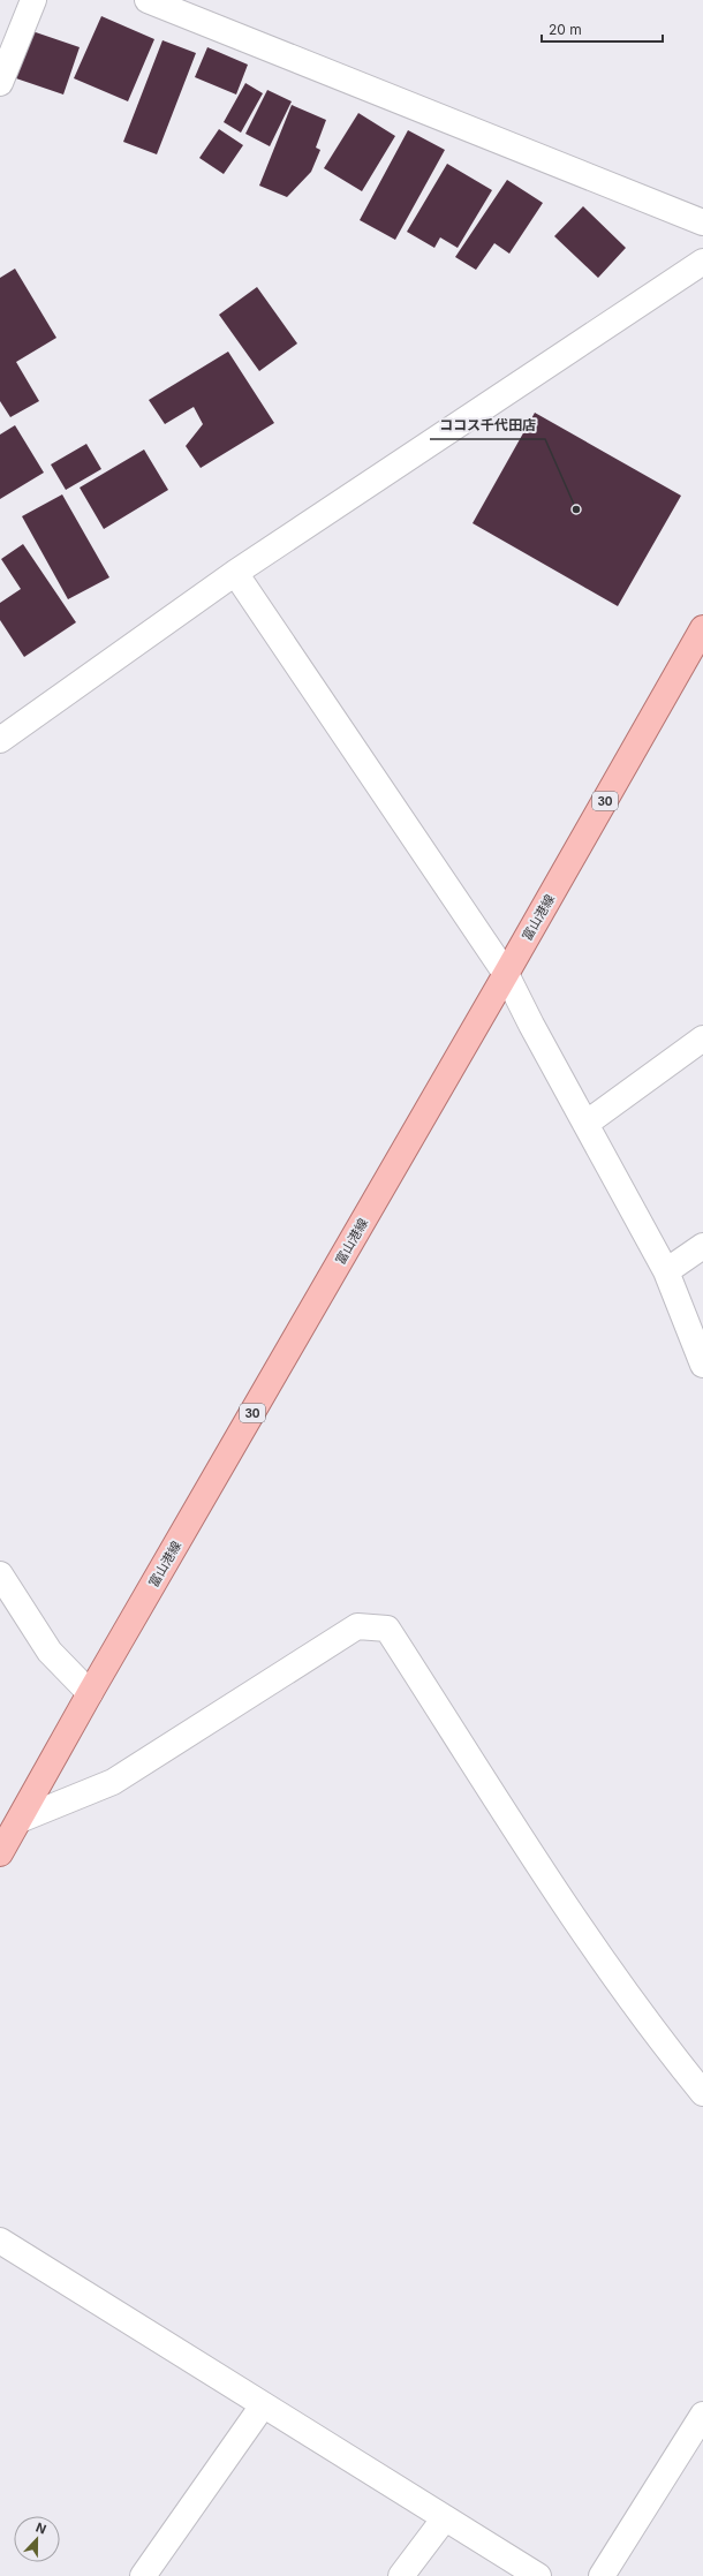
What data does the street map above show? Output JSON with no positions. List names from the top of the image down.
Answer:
{
  "streets": {
    "main road": ["30", "富山港線"]
  },
  "places": ["ココス千代田店"],
  "scale_bar": "20 m",
  "north": "top"
}
